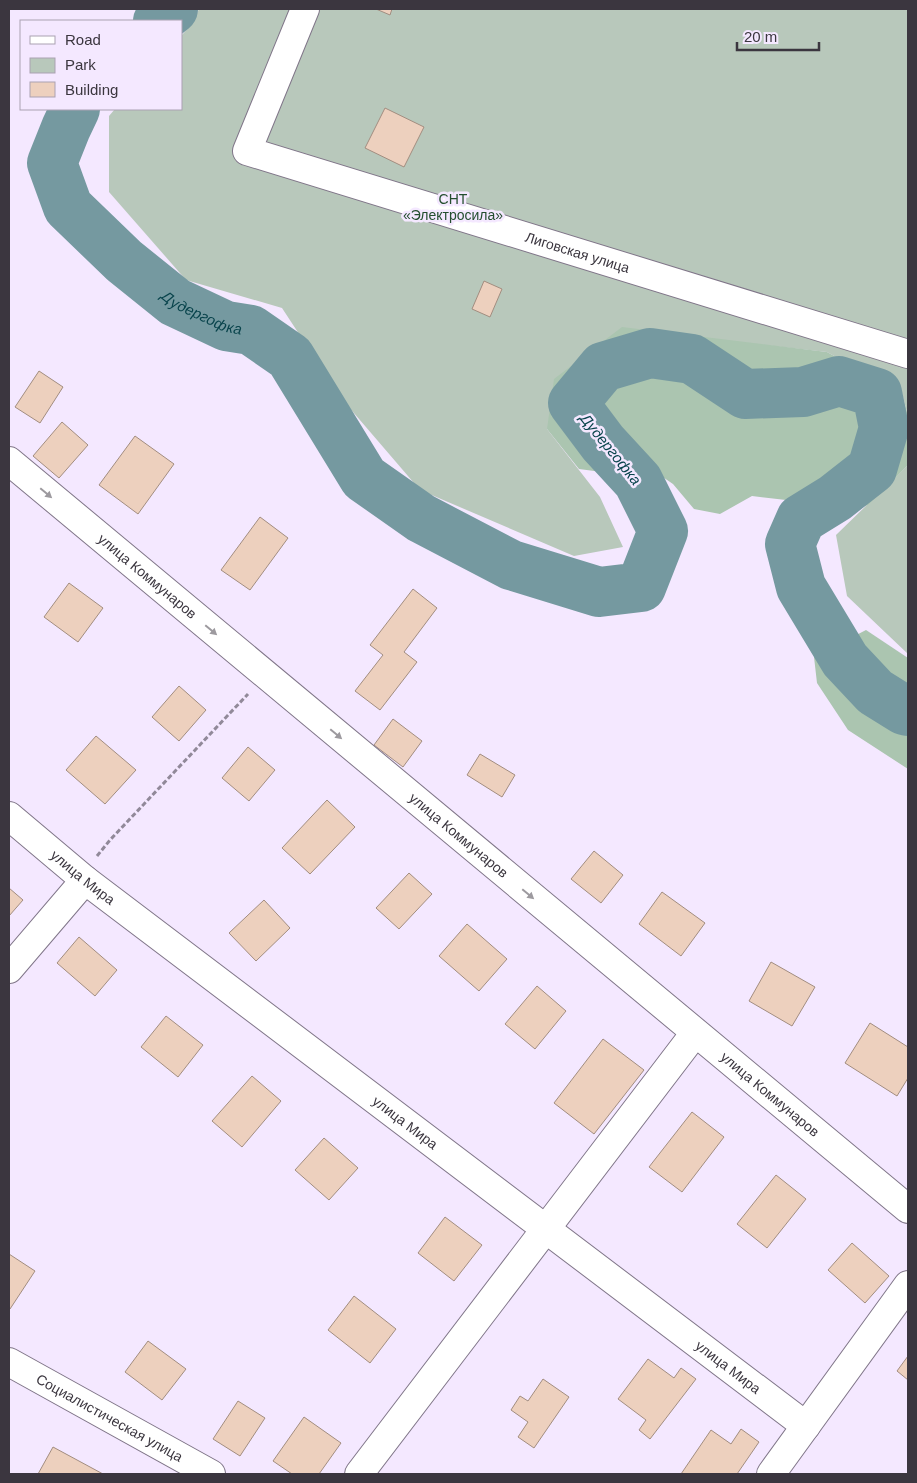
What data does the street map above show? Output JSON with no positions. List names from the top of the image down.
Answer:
{
  "streets": {
    "street": [
      "Лиговская улица",
      "улица Коммунаров",
      "улица Мира",
      "Социалистическая улица"
    ]
  },
  "one_way": ["улица Коммунаров"],
  "water": ["Дудергофка"],
  "parks": ["СНТ «Электросила»"],
  "legend": ["Road", "Park", "Building"],
  "scale_bar": "20 m"
}
